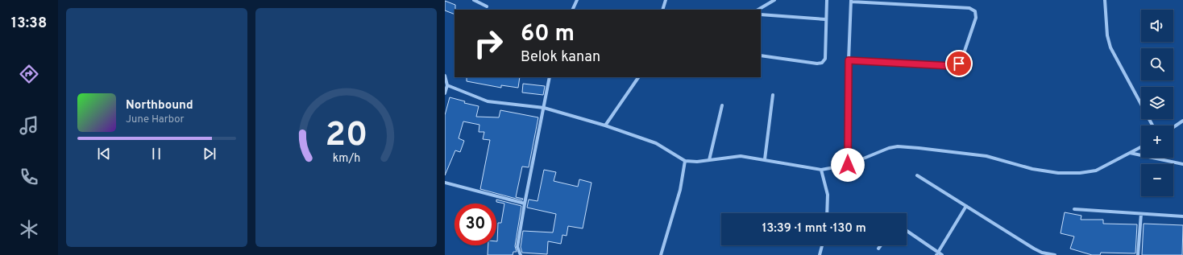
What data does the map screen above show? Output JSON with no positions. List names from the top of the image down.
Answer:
{
  "page": {
    "tabs": "13:38",
    "map_buttons": ["+", "−"],
    "turn": ["60 m", "Belok kanan"],
    "song": ["Northbound", "June Harbor"],
    "limit": "30",
    "trip": "13:39 · 1 mnt · 130 m",
    "gauge": ["20", "km/h"]
  }
}
